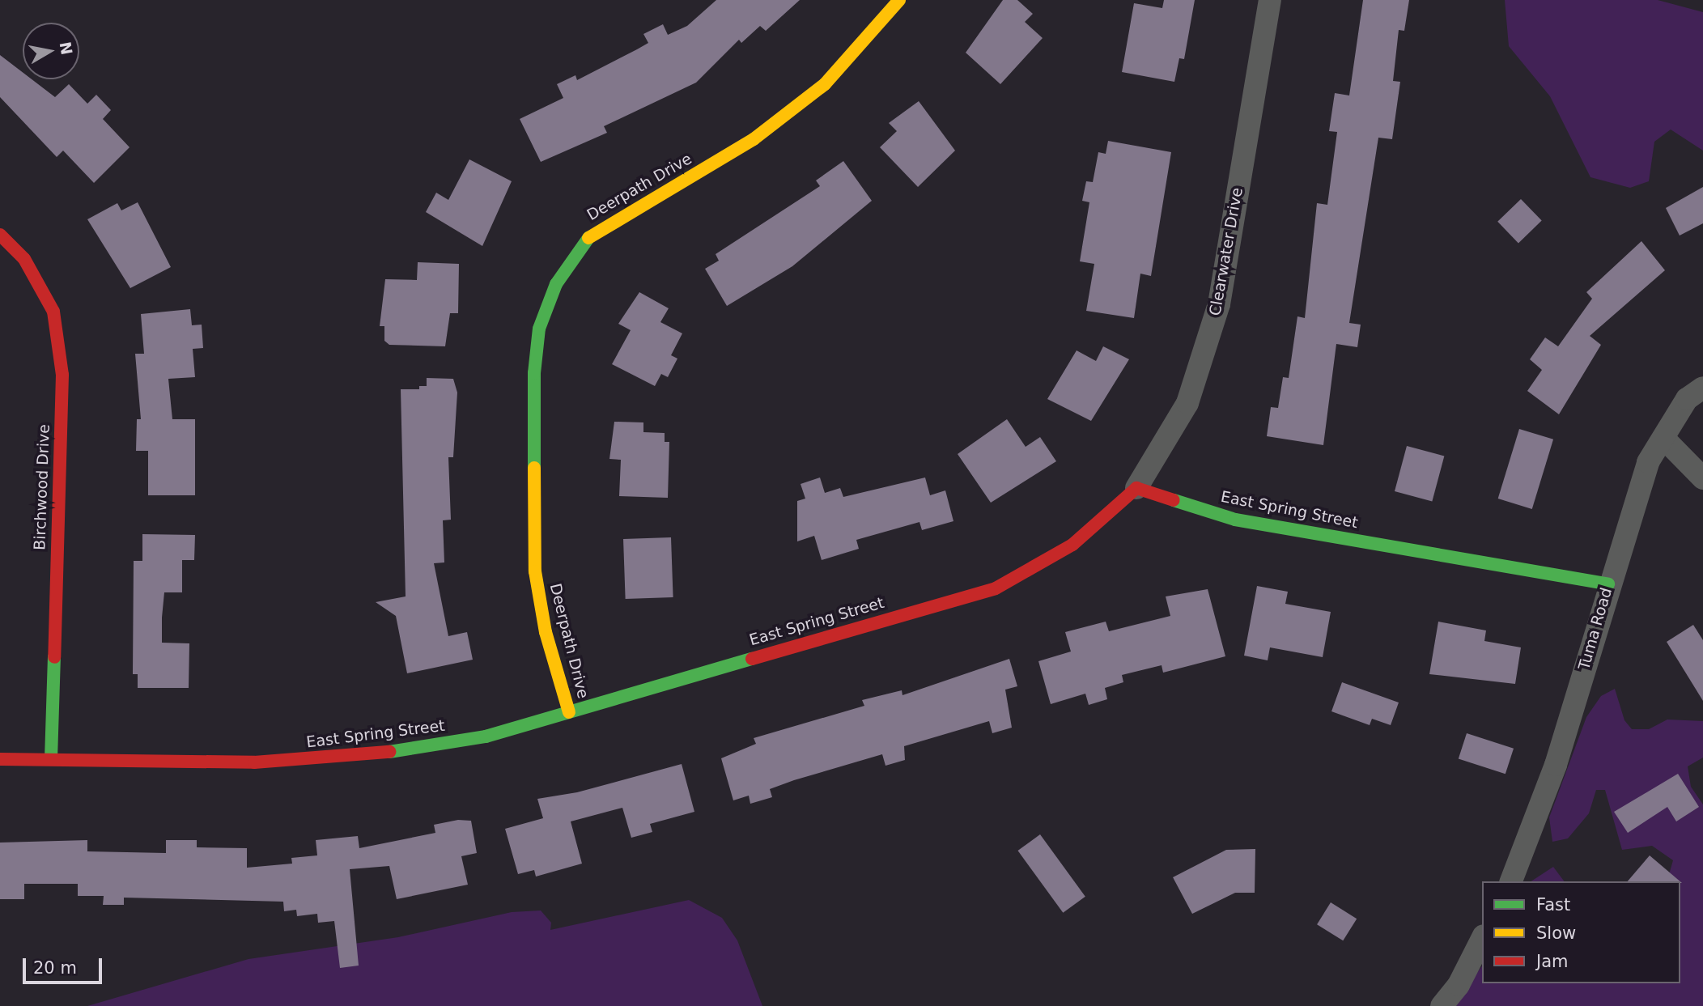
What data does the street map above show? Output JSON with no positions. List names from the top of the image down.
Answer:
{
  "streets": {
    "street": [
      "Deerpath Drive",
      "Clearwater Drive",
      "Birchwood Drive",
      "East Spring Street",
      "Tuma Road"
    ]
  },
  "crossings": [
    ["Deerpath Drive", "East Spring Street"],
    ["Clearwater Drive", "East Spring Street"],
    ["Birchwood Drive", "East Spring Street"],
    ["East Spring Street", "Tuma Road"]
  ],
  "legend": ["Fast", "Slow", "Jam"],
  "scale_bar": "20 m",
  "north": "right"
}
